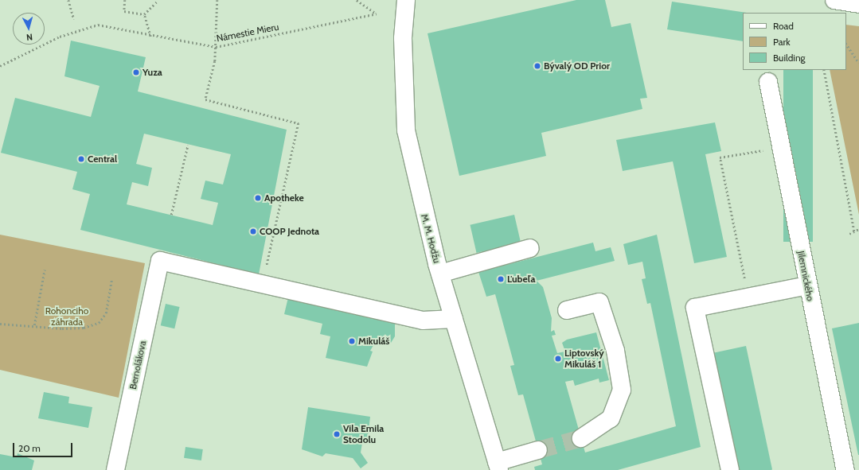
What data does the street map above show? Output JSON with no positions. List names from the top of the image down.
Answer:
{
  "streets": {
    "street": ["M. M. Hodžu", "Jilemnického", "Bernolákova"],
    "path": ["Námestie Mieru"]
  },
  "parks": ["Rohonciho záhrada"],
  "places": [
    "Bývalý OD Prior",
    "Yuza",
    "Central",
    "Apotheke",
    "COOP Jednota",
    "Ľubeľa",
    "Mikuláš",
    "Liptovský Mikuláš 1",
    "Vila Emila Stodolu"
  ],
  "legend": ["Road", "Park", "Building"],
  "scale_bar": "20 m",
  "north": "bottom"
}
